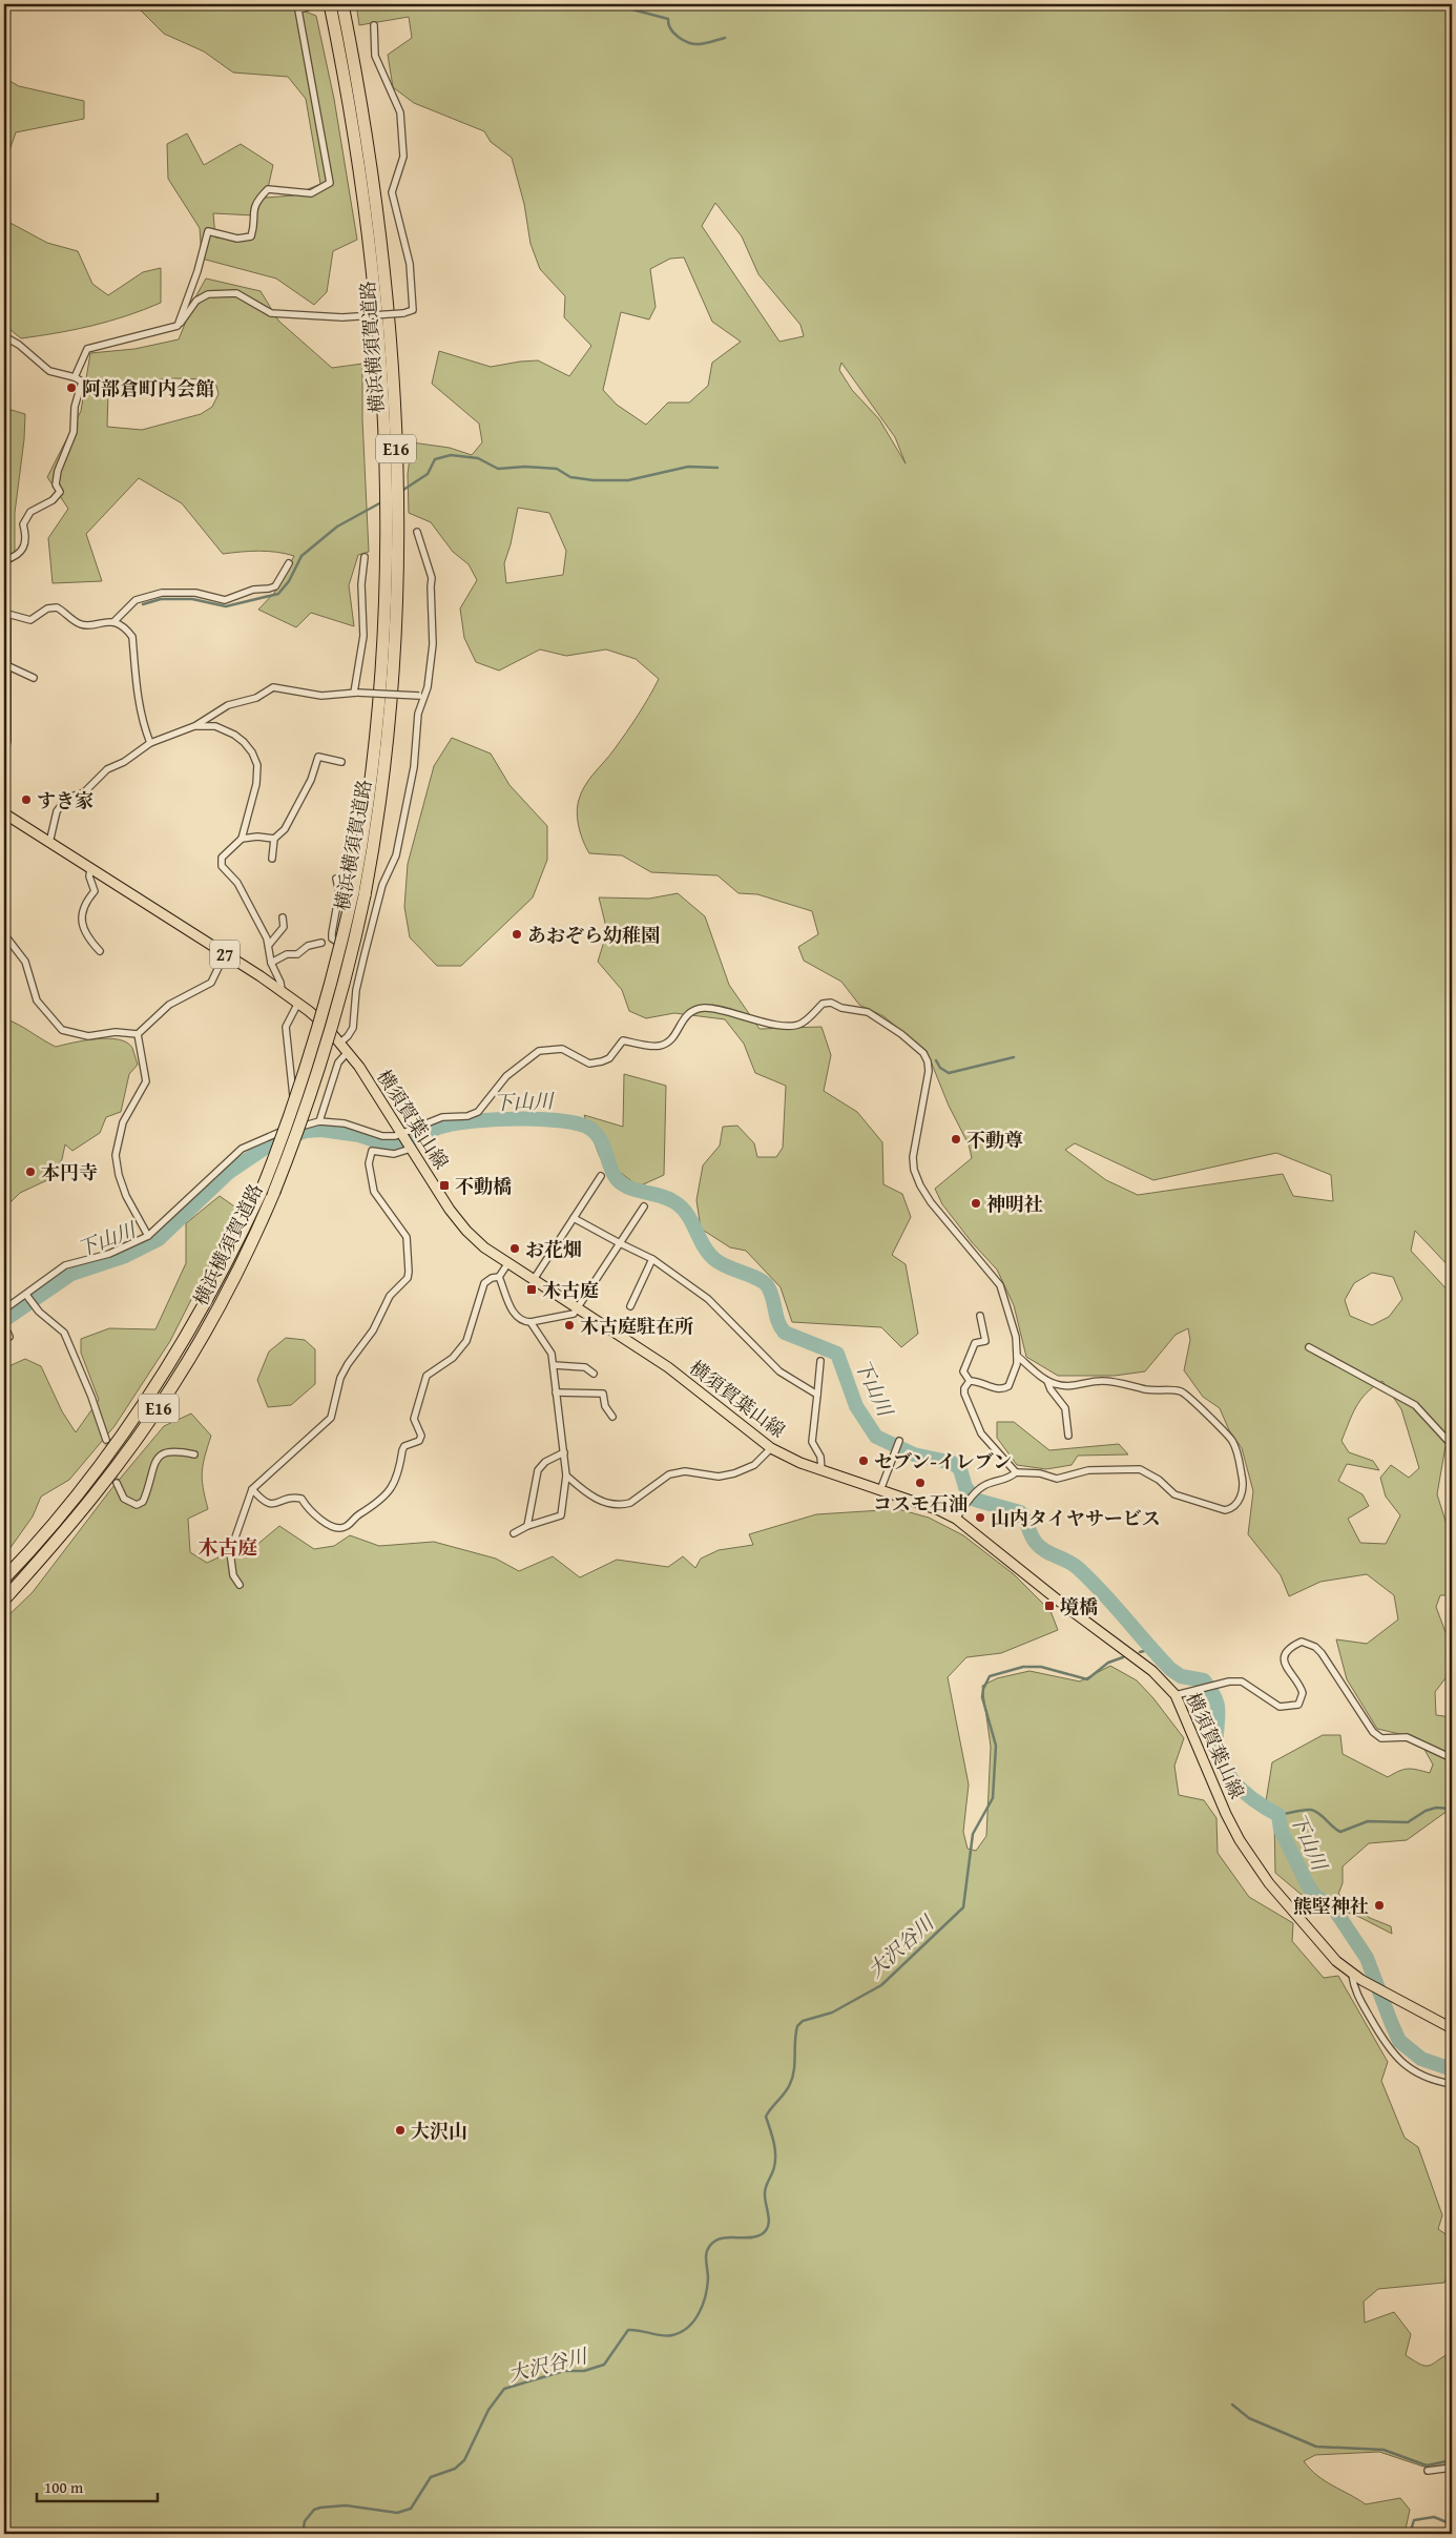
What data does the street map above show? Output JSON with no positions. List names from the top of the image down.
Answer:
{
  "streets": {
    "highway": ["横浜横須賀道路", "E16"],
    "main road": ["27", "横須賀葉山線"]
  },
  "districts": ["木古庭"],
  "water": ["下山川", "大沢谷川"],
  "places": {
    "other": [
      "阿部倉町内会館",
      "すき家",
      "あおぞら幼稚園",
      "不動尊",
      "本円寺",
      "神明社",
      "お花畑",
      "木古庭駐在所",
      "セブン-イレブン",
      "コスモ石油",
      "山内タイヤサービス",
      "熊堅神社",
      "大沢山"
    ],
    "transit": ["不動橋", "木古庭", "境橋"]
  },
  "scale_bar": "100 m"
}
